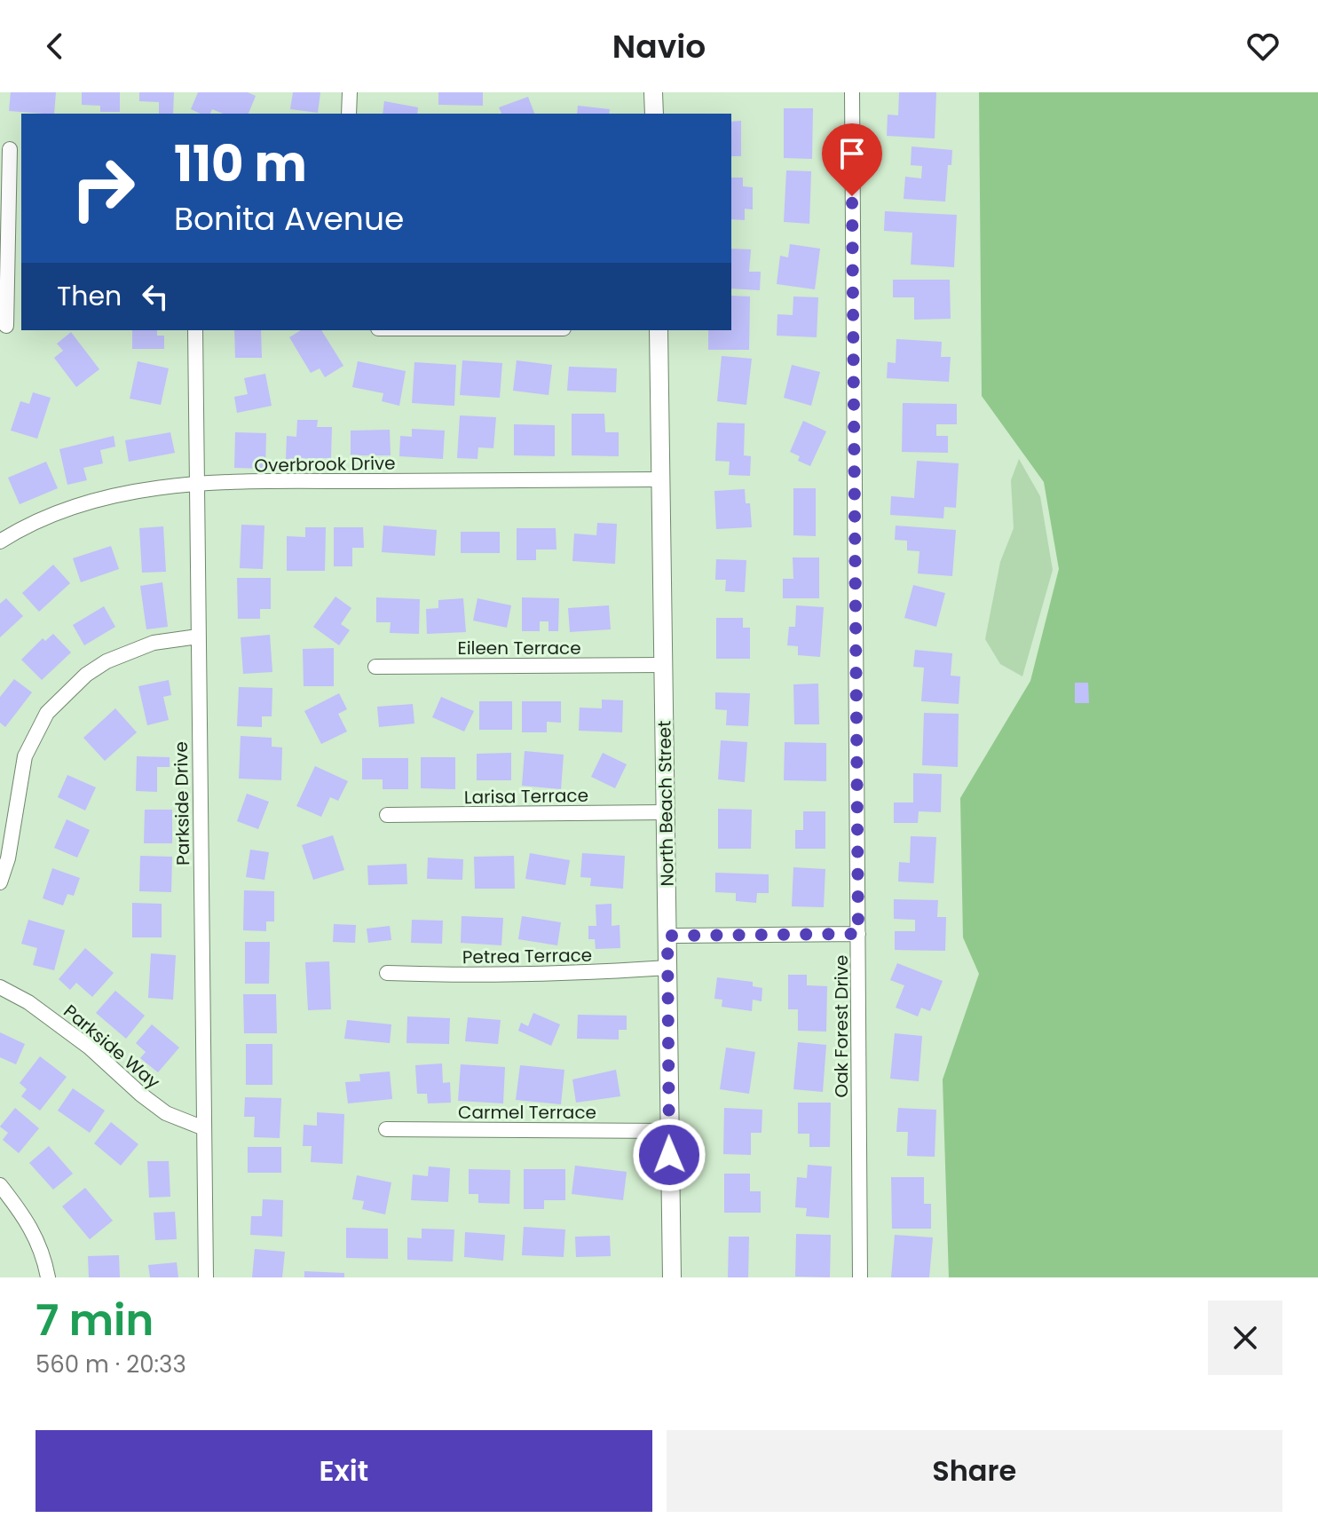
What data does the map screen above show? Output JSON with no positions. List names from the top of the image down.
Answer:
{
  "streets": {
    "street": [
      "Overbrook Drive",
      "Eileen Terrace",
      "Larisa Terrace",
      "Parkside Drive",
      "North Beach Street",
      "Petrea Terrace",
      "Oak Forest Drive",
      "Parkside Way",
      "Carmel Terrace"
    ]
  },
  "crossings": [
    ["Overbrook Drive", "Parkside Drive"],
    ["Overbrook Drive", "North Beach Street"],
    ["Eileen Terrace", "North Beach Street"],
    ["Larisa Terrace", "North Beach Street"],
    ["Parkside Drive", "Parkside Way"],
    ["North Beach Street", "Petrea Terrace"],
    ["North Beach Street", "Carmel Terrace"]
  ],
  "page": {
    "header": "Navio",
    "turn": ["110 m", "Bonita Avenue"],
    "then": "Then",
    "heading": ["7 min", "560 m · 20:33"],
    "buttons": ["Exit", "Share"]
  }
}
